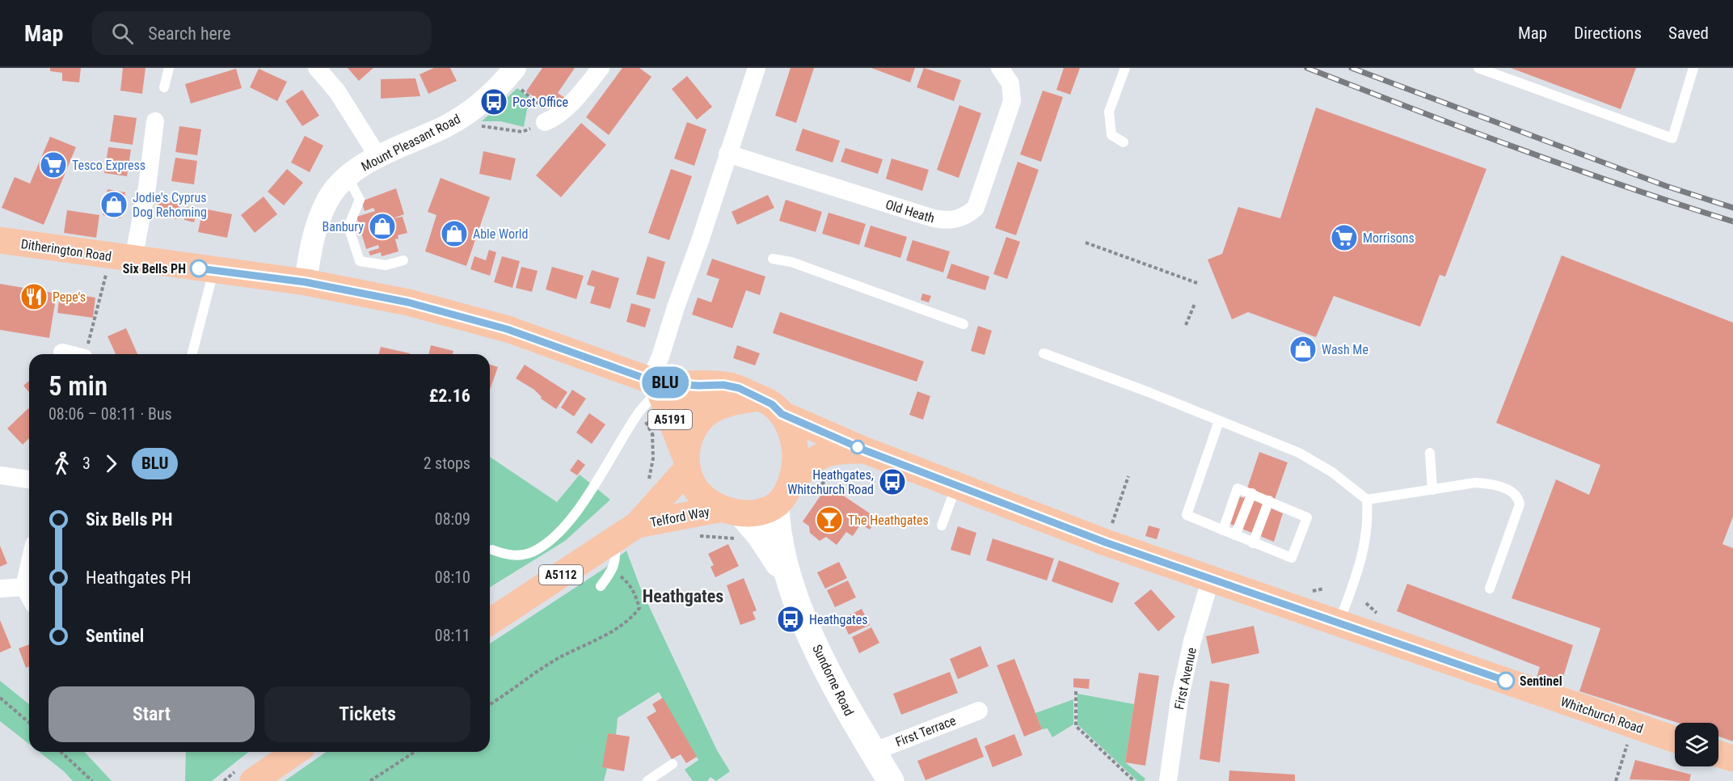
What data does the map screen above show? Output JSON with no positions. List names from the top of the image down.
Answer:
{
  "streets": {
    "main road": [
      "Ditherington Road",
      "A5191",
      "Telford Way",
      "A5112",
      "Sundorne Road",
      "Whitchurch Road"
    ],
    "street": [
      "Mount Pleasant Road",
      "Old Heath",
      "First Avenue",
      "First Terrace"
    ]
  },
  "crossings": [
    ["Mount Pleasant Road", "Ditherington Road"],
    ["Mount Pleasant Road", "A5191"],
    ["Ditherington Road", "A5191"],
    ["A5191", "Telford Way"],
    ["A5191", "A5112"],
    ["A5191", "Sundorne Road"],
    ["A5191", "Whitchurch Road"],
    ["Telford Way", "A5112"],
    ["Telford Way", "Sundorne Road"],
    ["Telford Way", "Whitchurch Road"],
    ["A5112", "Sundorne Road"],
    ["A5112", "Whitchurch Road"],
    ["First Avenue", "Whitchurch Road"],
    ["Sundorne Road", "Whitchurch Road"],
    ["Sundorne Road", "First Terrace"]
  ],
  "districts": ["Heathgates"],
  "places": {
    "bus stop": ["Post Office", "Heathgates, Whitchurch Road", "Heathgates"],
    "supermarket": ["Tesco Express", "Morrisons"],
    "shop": [
      "Jodie's Cyprus Dog Rehoming",
      "Banbury",
      "Able World",
      "Wash Me"
    ],
    "other": ["Six Bells PH", "Sentinel"],
    "restaurant": ["Pepe's"],
    "bar": ["The Heathgates"]
  },
  "lines": ["bus line BLU"],
  "page": {
    "header": "Map",
    "search": "Search here",
    "nav": ["Map", "Directions", "Saved"],
    "on_map": "BLU",
    "heading": ["5 min", "08:06 – 08:11 · Bus", "£2.16"],
    "legs": ["3", "BLU", "2 stops"],
    "list": [
      {
        "name": "Six Bells PH",
        "value": "08:09"
      },
      {
        "name": "Heathgates PH",
        "value": "08:10"
      },
      {
        "name": "Sentinel",
        "value": "08:11"
      }
    ],
    "buttons": ["Start", "Tickets"]
  }
}
